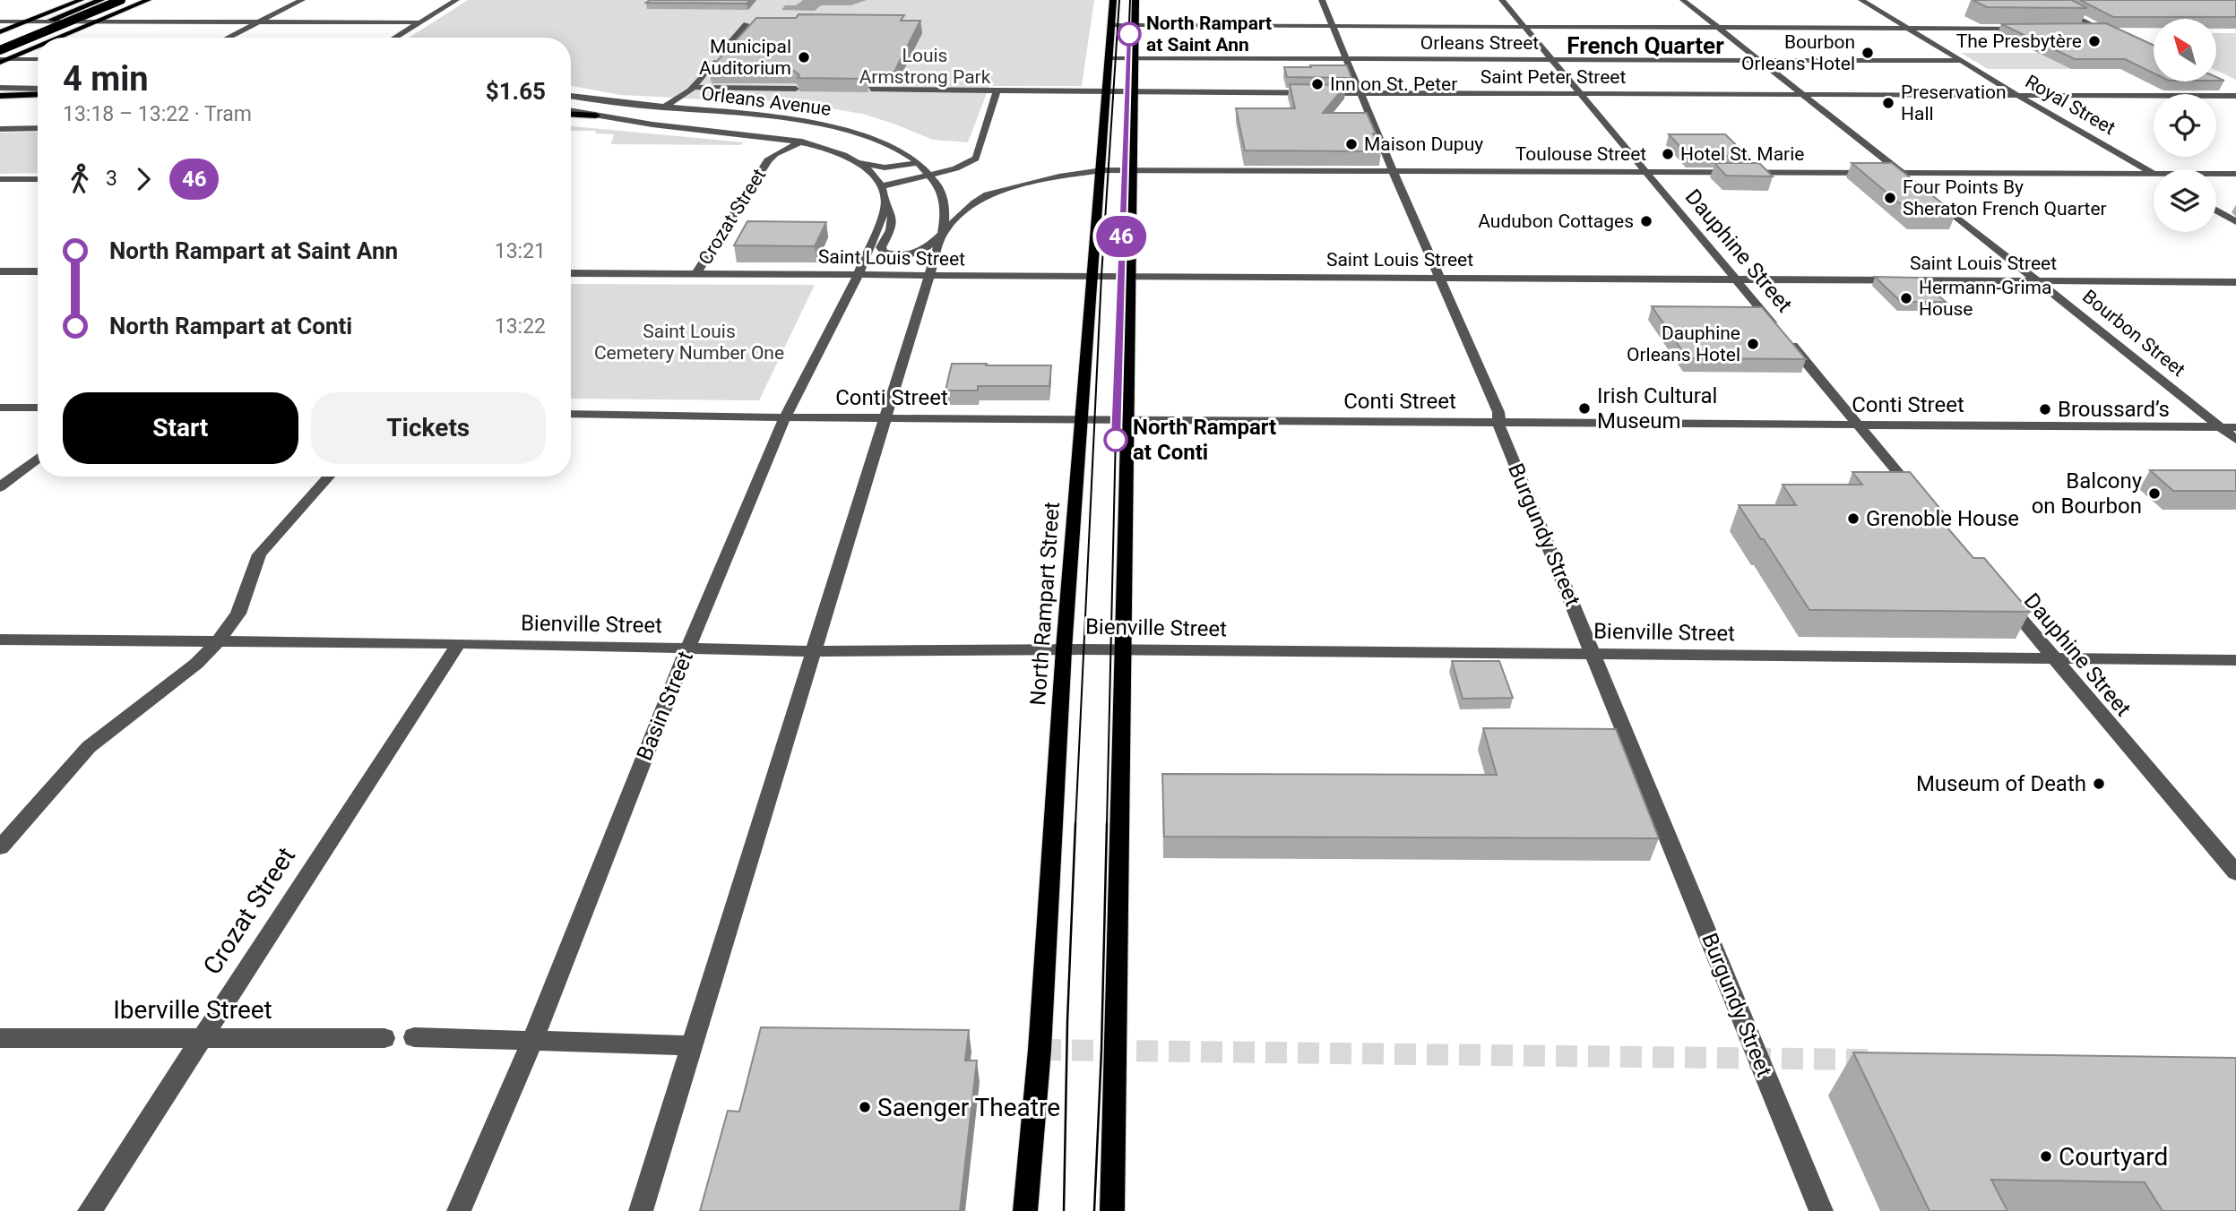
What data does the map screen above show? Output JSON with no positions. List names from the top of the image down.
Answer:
{
  "streets": {
    "main road": ["North Rampart Street"],
    "street": [
      "Orleans Street",
      "Saint Peter Street",
      "Orleans Avenue",
      "Royal Street",
      "Toulouse Street",
      "Crozat Street",
      "Dauphine Street",
      "Saint Louis Street",
      "Bourbon Street",
      "Conti Street",
      "Burgundy Street",
      "Bienville Street",
      "Basin Street",
      "Iberville Street"
    ]
  },
  "crossings": [
    ["Orleans Street", "Royal Street"],
    ["Orleans Street", "Dauphine Street"],
    ["Orleans Street", "Burgundy Street"],
    ["Orleans Street", "North Rampart Street"],
    ["Saint Peter Street", "Royal Street"],
    ["Saint Peter Street", "Dauphine Street"],
    ["Saint Peter Street", "Burgundy Street"],
    ["Saint Peter Street", "North Rampart Street"],
    ["Orleans Avenue", "Toulouse Street"],
    ["Orleans Avenue", "Crozat Street"],
    ["Toulouse Street", "Dauphine Street"],
    ["Toulouse Street", "Burgundy Street"],
    ["Toulouse Street", "North Rampart Street"],
    ["Toulouse Street", "Basin Street"],
    ["Crozat Street", "Saint Louis Street"],
    ["Crozat Street", "Bienville Street"],
    ["Crozat Street", "Iberville Street"],
    ["Dauphine Street", "Saint Louis Street"],
    ["Dauphine Street", "Conti Street"],
    ["Dauphine Street", "Bienville Street"],
    ["Saint Louis Street", "Bourbon Street"],
    ["Saint Louis Street", "Burgundy Street"],
    ["Saint Louis Street", "North Rampart Street"],
    ["Saint Louis Street", "Basin Street"],
    ["Bourbon Street", "Conti Street"],
    ["Conti Street", "Burgundy Street"],
    ["Conti Street", "North Rampart Street"],
    ["Conti Street", "Basin Street"],
    ["Burgundy Street", "Bienville Street"],
    ["North Rampart Street", "Bienville Street"],
    ["Bienville Street", "Basin Street"]
  ],
  "districts": ["French Quarter"],
  "parks": ["Louis Armstrong Park", "Saint Louis Cemetery Number One"],
  "places": [
    "North Rampart at Saint Ann",
    "The Presbytère",
    "Bourbon Orleans Hotel",
    "Municipal Auditorium",
    "Inn on St. Peter",
    "Preservation Hall",
    "Maison Dupuy",
    "Hotel St. Marie",
    "Four Points By Sheraton French Quarter",
    "Audubon Cottages",
    "Hermann-Grima House",
    "Dauphine Orleans Hotel",
    "Irish Cultural Museum",
    "Broussard’s",
    "North Rampart at Conti",
    "Balcony on Bourbon",
    "Grenoble House",
    "Museum of Death",
    "Saenger Theatre",
    "Courtyard"
  ],
  "lines": ["tram line 46"],
  "north": "top left",
  "page": {
    "on_map": "46",
    "heading": ["4 min", "13:18 – 13:22 · Tram", "$1.65"],
    "legs": ["3", "46"],
    "list": [
      {
        "name": "North Rampart at Saint Ann",
        "value": "13:21"
      },
      {
        "name": "North Rampart at Conti",
        "value": "13:22"
      }
    ],
    "buttons": ["Start", "Tickets"]
  }
}
